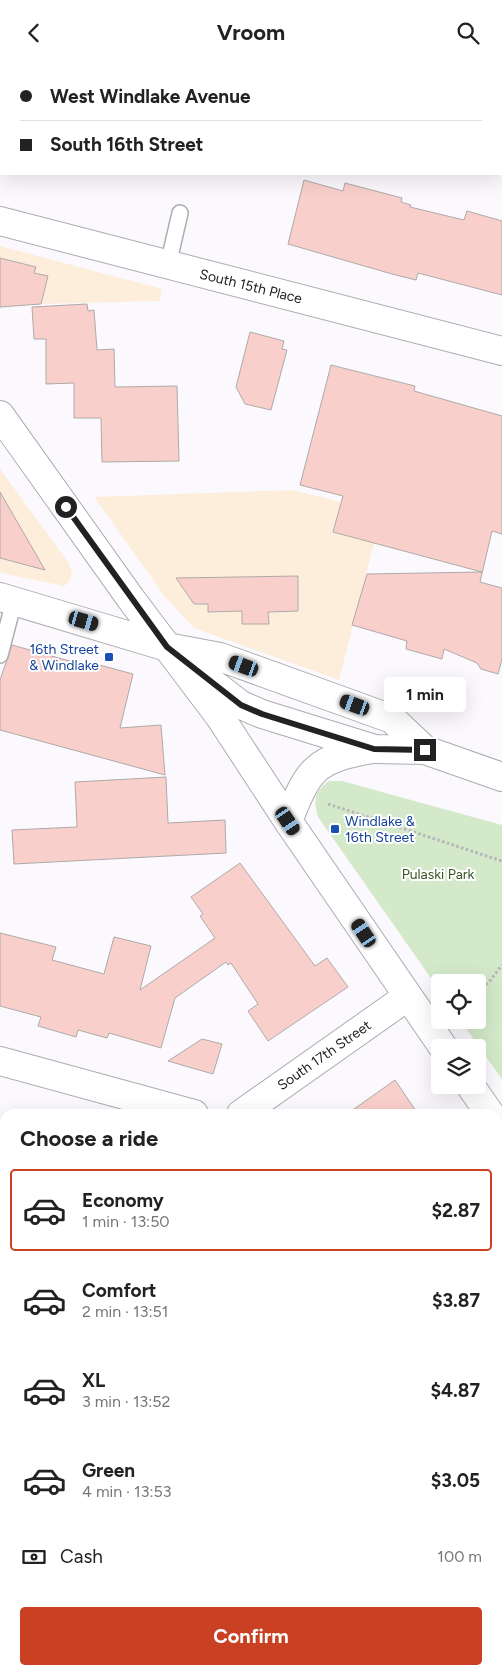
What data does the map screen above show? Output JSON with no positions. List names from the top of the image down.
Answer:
{
  "streets": {
    "street": ["South 15th Place", "South 17th Street"]
  },
  "parks": ["Pulaski Park"],
  "places": {
    "transit": ["16th Street & Windlake", "Windlake & 16th Street"]
  },
  "page": {
    "header": "Vroom",
    "banner": ["West Windlake Avenue", "South 16th Street"],
    "bubble": "1 min",
    "heading": "Choose a ride",
    "list": [
      {
        "name": "Economy",
        "note": "1 min · 13:50",
        "value": "$2.87"
      },
      {
        "name": "Comfort",
        "note": "2 min · 13:51",
        "value": "$3.87"
      },
      {
        "name": "XL",
        "note": "3 min · 13:52",
        "value": "$4.87"
      },
      {
        "name": "Green",
        "note": "4 min · 13:53",
        "value": "$3.05"
      }
    ],
    "pay": ["Cash", "100 m"],
    "buttons": "Confirm"
  }
}
